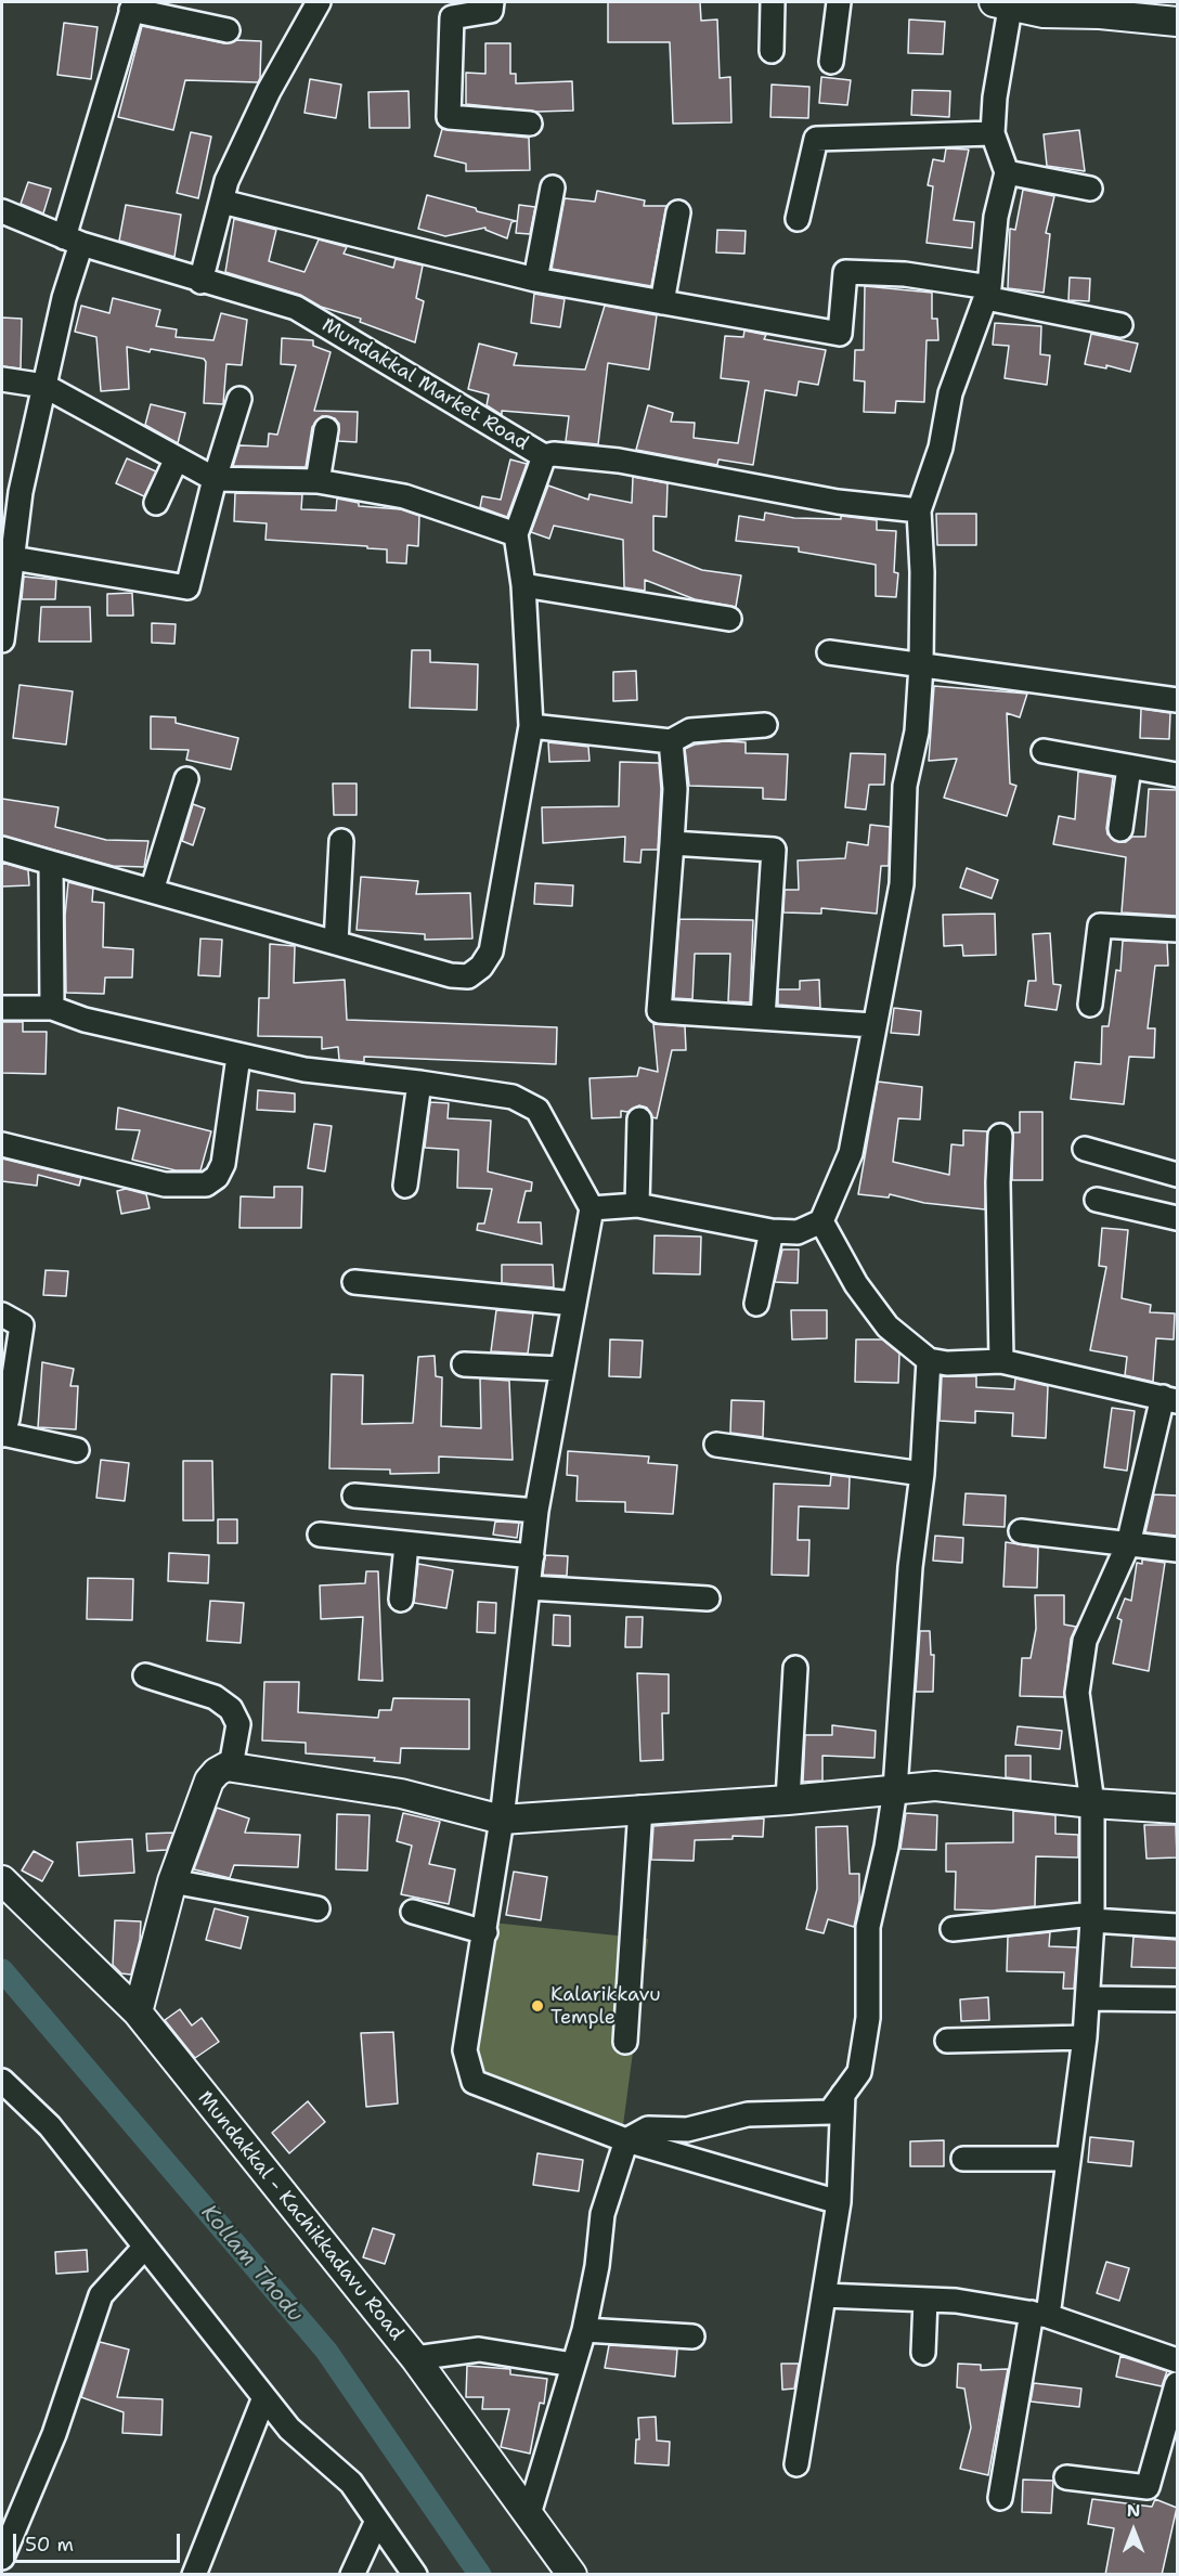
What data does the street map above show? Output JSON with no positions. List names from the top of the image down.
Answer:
{
  "streets": {
    "street": ["Mundakkal Market Road", "Mundakkal - Kachikkadavu Road"]
  },
  "water": ["Kollam Thodu"],
  "places": ["Kalarikkavu Temple"],
  "scale_bar": "50 m",
  "north": "top"
}
